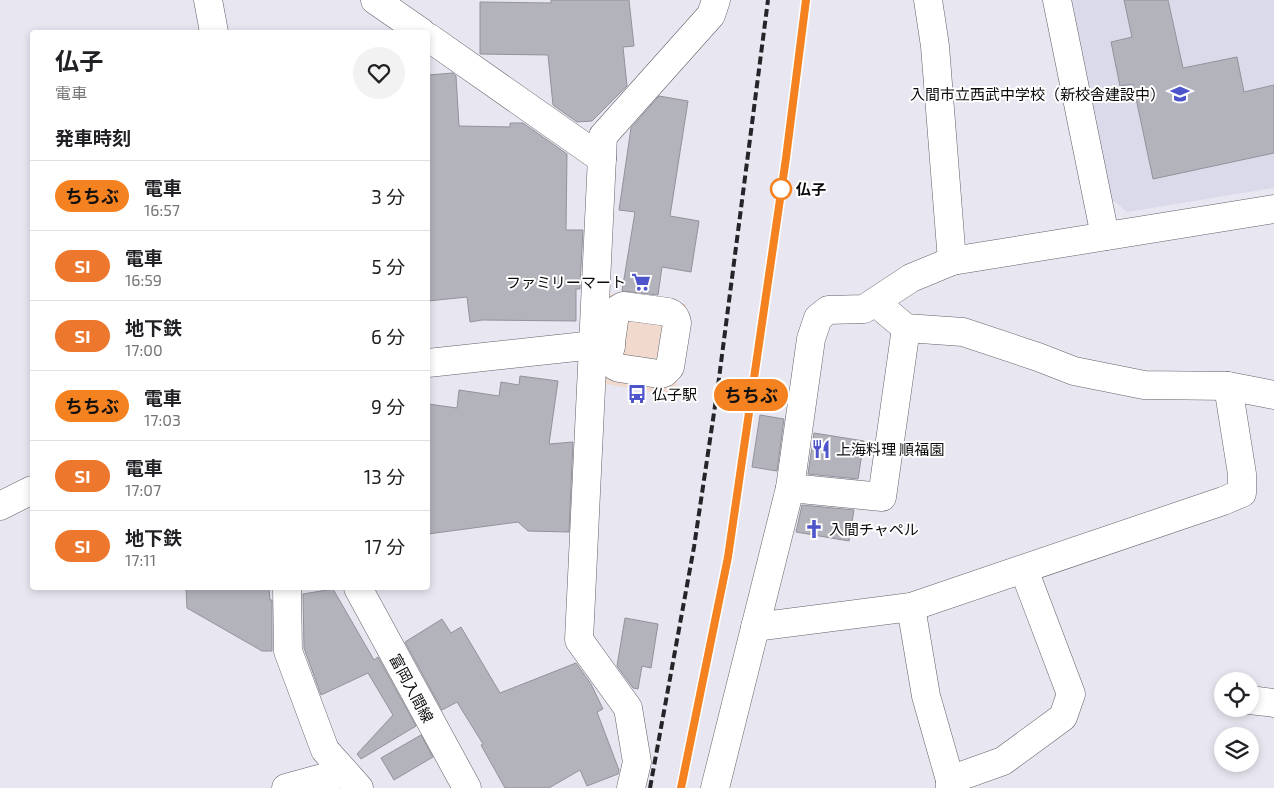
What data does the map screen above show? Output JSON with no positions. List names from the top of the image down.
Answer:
{
  "streets": {
    "street": ["富岡入間線"]
  },
  "places": {
    "school or university": ["入間市立西武中学校（新校舎建設中）"],
    "other": ["仏子"],
    "supermarket": ["ファミリーマート"],
    "bus stop": ["仏子駅"],
    "restaurant": ["上海料理 順福園"],
    "church": ["入間チャペル"]
  },
  "page": {
    "on_map": "ちちぶ",
    "heading": [
      ["仏子", "電車"],
      "発車時刻"
    ],
    "list": [
      {
        "mark": "ちちぶ",
        "name": "電車",
        "note": "16:57",
        "value": "3 分"
      },
      {
        "mark": "SI",
        "name": "電車",
        "note": "16:59",
        "value": "5 分"
      },
      {
        "mark": "SI",
        "name": "地下鉄",
        "note": "17:00",
        "value": "6 分"
      },
      {
        "mark": "ちちぶ",
        "name": "電車",
        "note": "17:03",
        "value": "9 分"
      },
      {
        "mark": "SI",
        "name": "電車",
        "note": "17:07",
        "value": "13 分"
      },
      {
        "mark": "SI",
        "name": "地下鉄",
        "note": "17:11",
        "value": "17 分"
      }
    ]
  }
}
